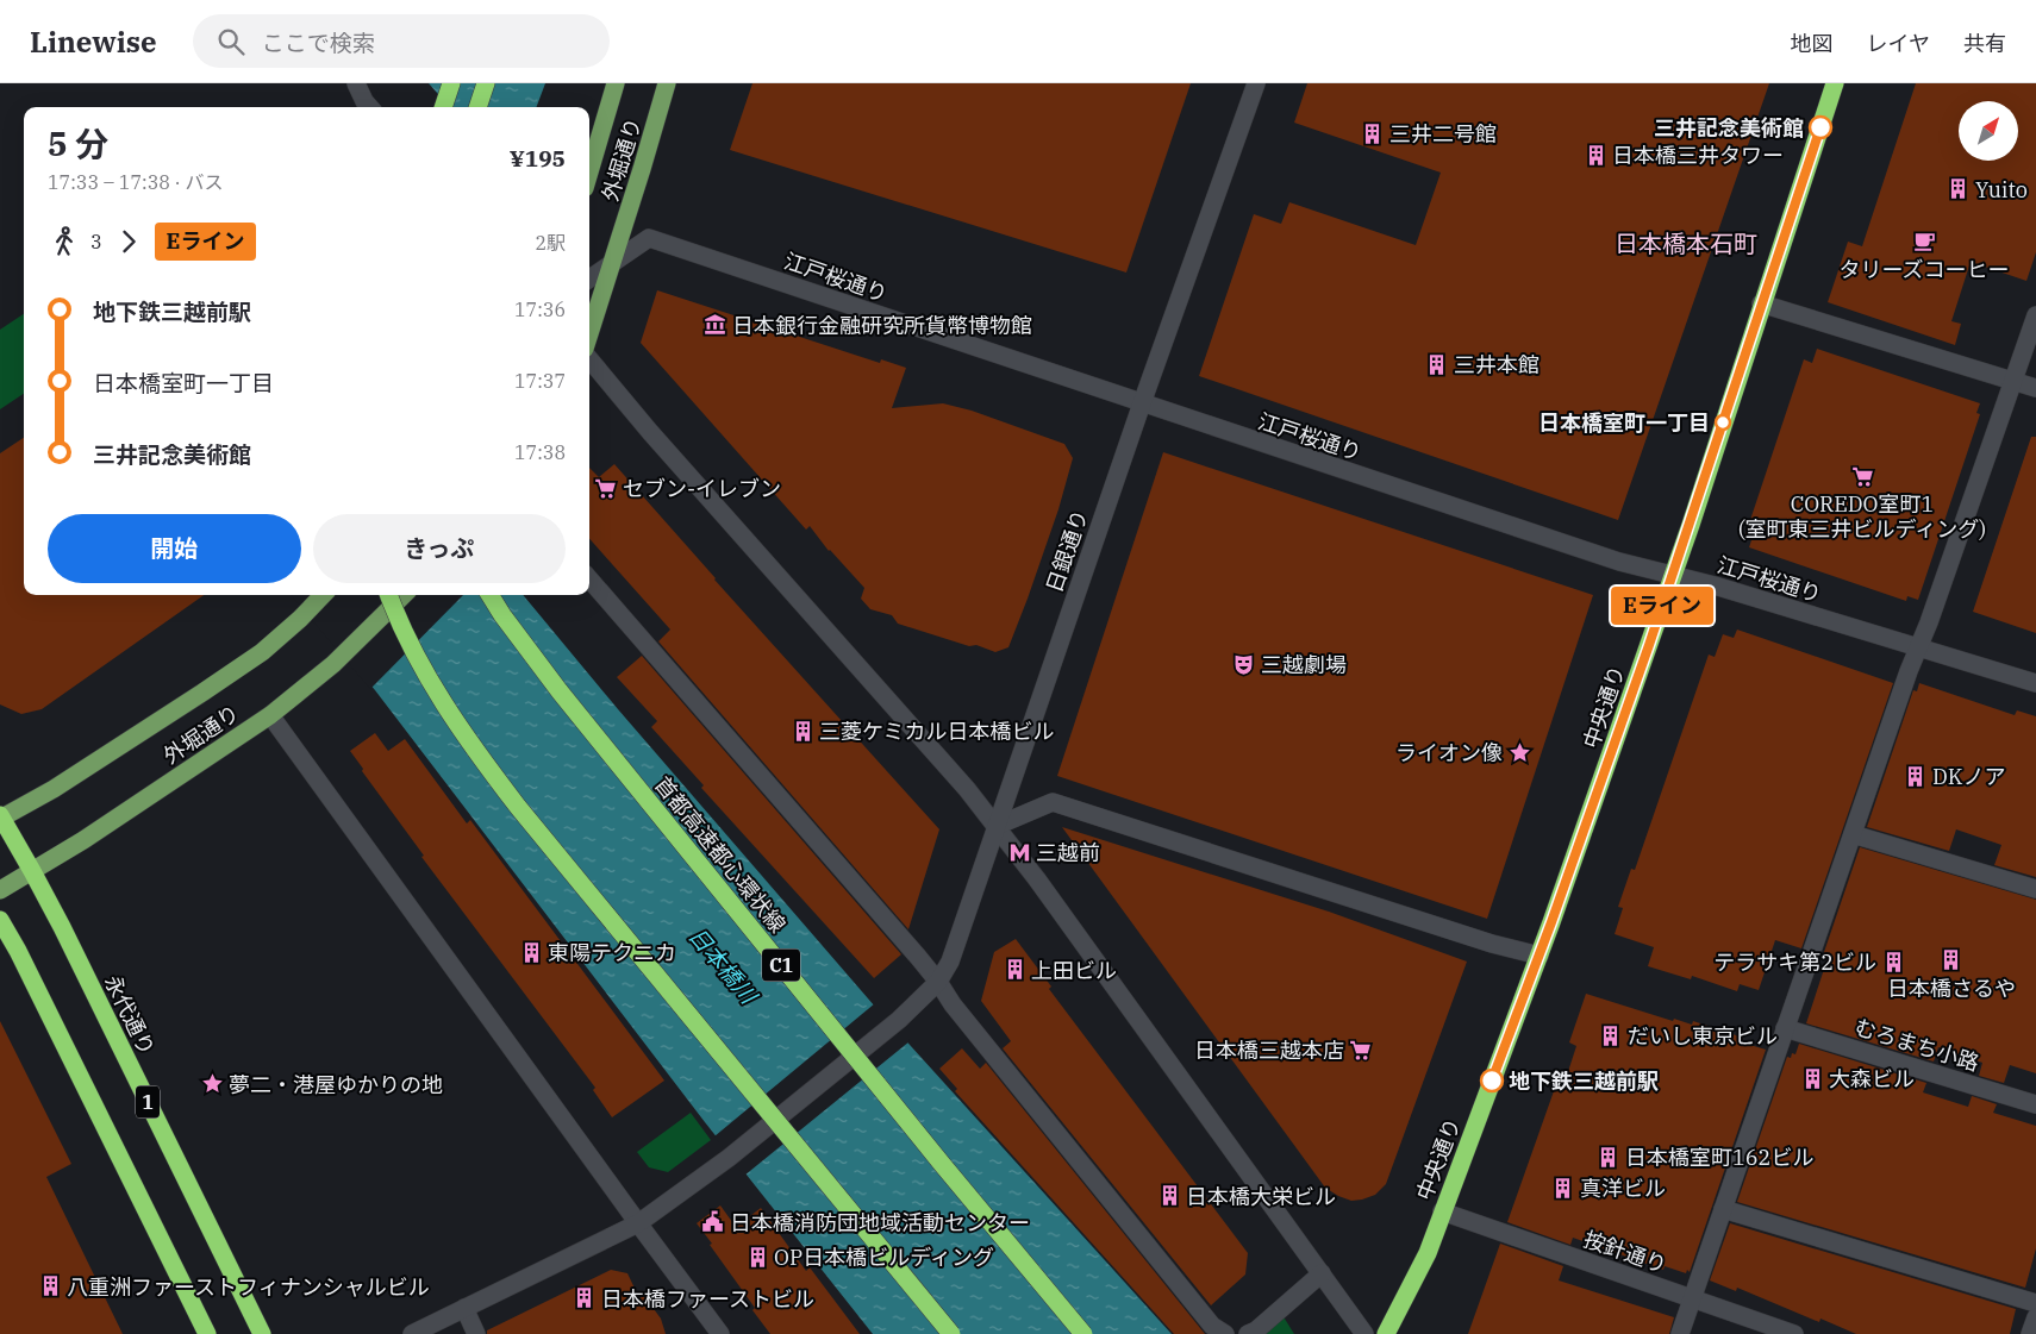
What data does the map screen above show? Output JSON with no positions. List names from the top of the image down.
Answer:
{
  "streets": {
    "highway": [
      "中央通り",
      "首都高速都心環状線",
      "C1",
      "永代通り",
      "1"
    ],
    "main road": ["外堀通り"],
    "street": [
      "江戸桜通り",
      "日銀通り",
      "むろまち小路",
      "按針通り"
    ]
  },
  "crossings": [
    ["外堀通り", "江戸桜通り"],
    ["外堀通り", "永代通り"],
    ["江戸桜通り", "日銀通り"],
    ["江戸桜通り", "中央通り"],
    ["中央通り", "按針通り"]
  ],
  "districts": ["日本橋本石町"],
  "water": ["日本橋川"],
  "places": {
    "other": ["三井記念美術館", "日本橋室町一丁目", "地下鉄三越前駅"],
    "building": [
      "三井二号館",
      "日本橋三井タワー",
      "Yuito",
      "三井本館",
      "三菱ケミカル日本橋ビル",
      "DKノア",
      "東陽テクニカ",
      "日本橋さるや",
      "テラサキ第2ビル",
      "上田ビル",
      "だいし東京ビル",
      "大森ビル",
      "日本橋室町162ビル",
      "真洋ビル",
      "日本橋大栄ビル",
      "OP日本橋ビルディング",
      "八重洲ファーストフィナンシャルビル",
      "日本橋ファーストビル"
    ],
    "cafe": ["タリーズコーヒー"],
    "museum": ["日本銀行金融研究所貨幣博物館"],
    "supermarket": ["COREDO室町1 (室町東三井ビルディング)", "セブン-イレブン", "日本橋三越本店"],
    "theatre": ["三越劇場"],
    "place": ["ライオン像", "夢二・港屋ゆかりの地"],
    "metro station": ["三越前"],
    "public building": ["日本橋消防団地域活動センター"]
  },
  "lines": ["bus line Eライン"],
  "north": "top right",
  "page": {
    "header": "Linewise",
    "search": "ここで検索",
    "nav": ["地図", "レイヤ", "共有"],
    "on_map": "Eライン",
    "heading": ["5 分", "17:33 – 17:38 · バス", "¥195"],
    "legs": ["3", "Eライン", "2駅"],
    "list": [
      {
        "name": "地下鉄三越前駅",
        "value": "17:36"
      },
      {
        "name": "日本橋室町一丁目",
        "value": "17:37"
      },
      {
        "name": "三井記念美術館",
        "value": "17:38"
      }
    ],
    "buttons": ["開始", "きっぷ"]
  }
}
